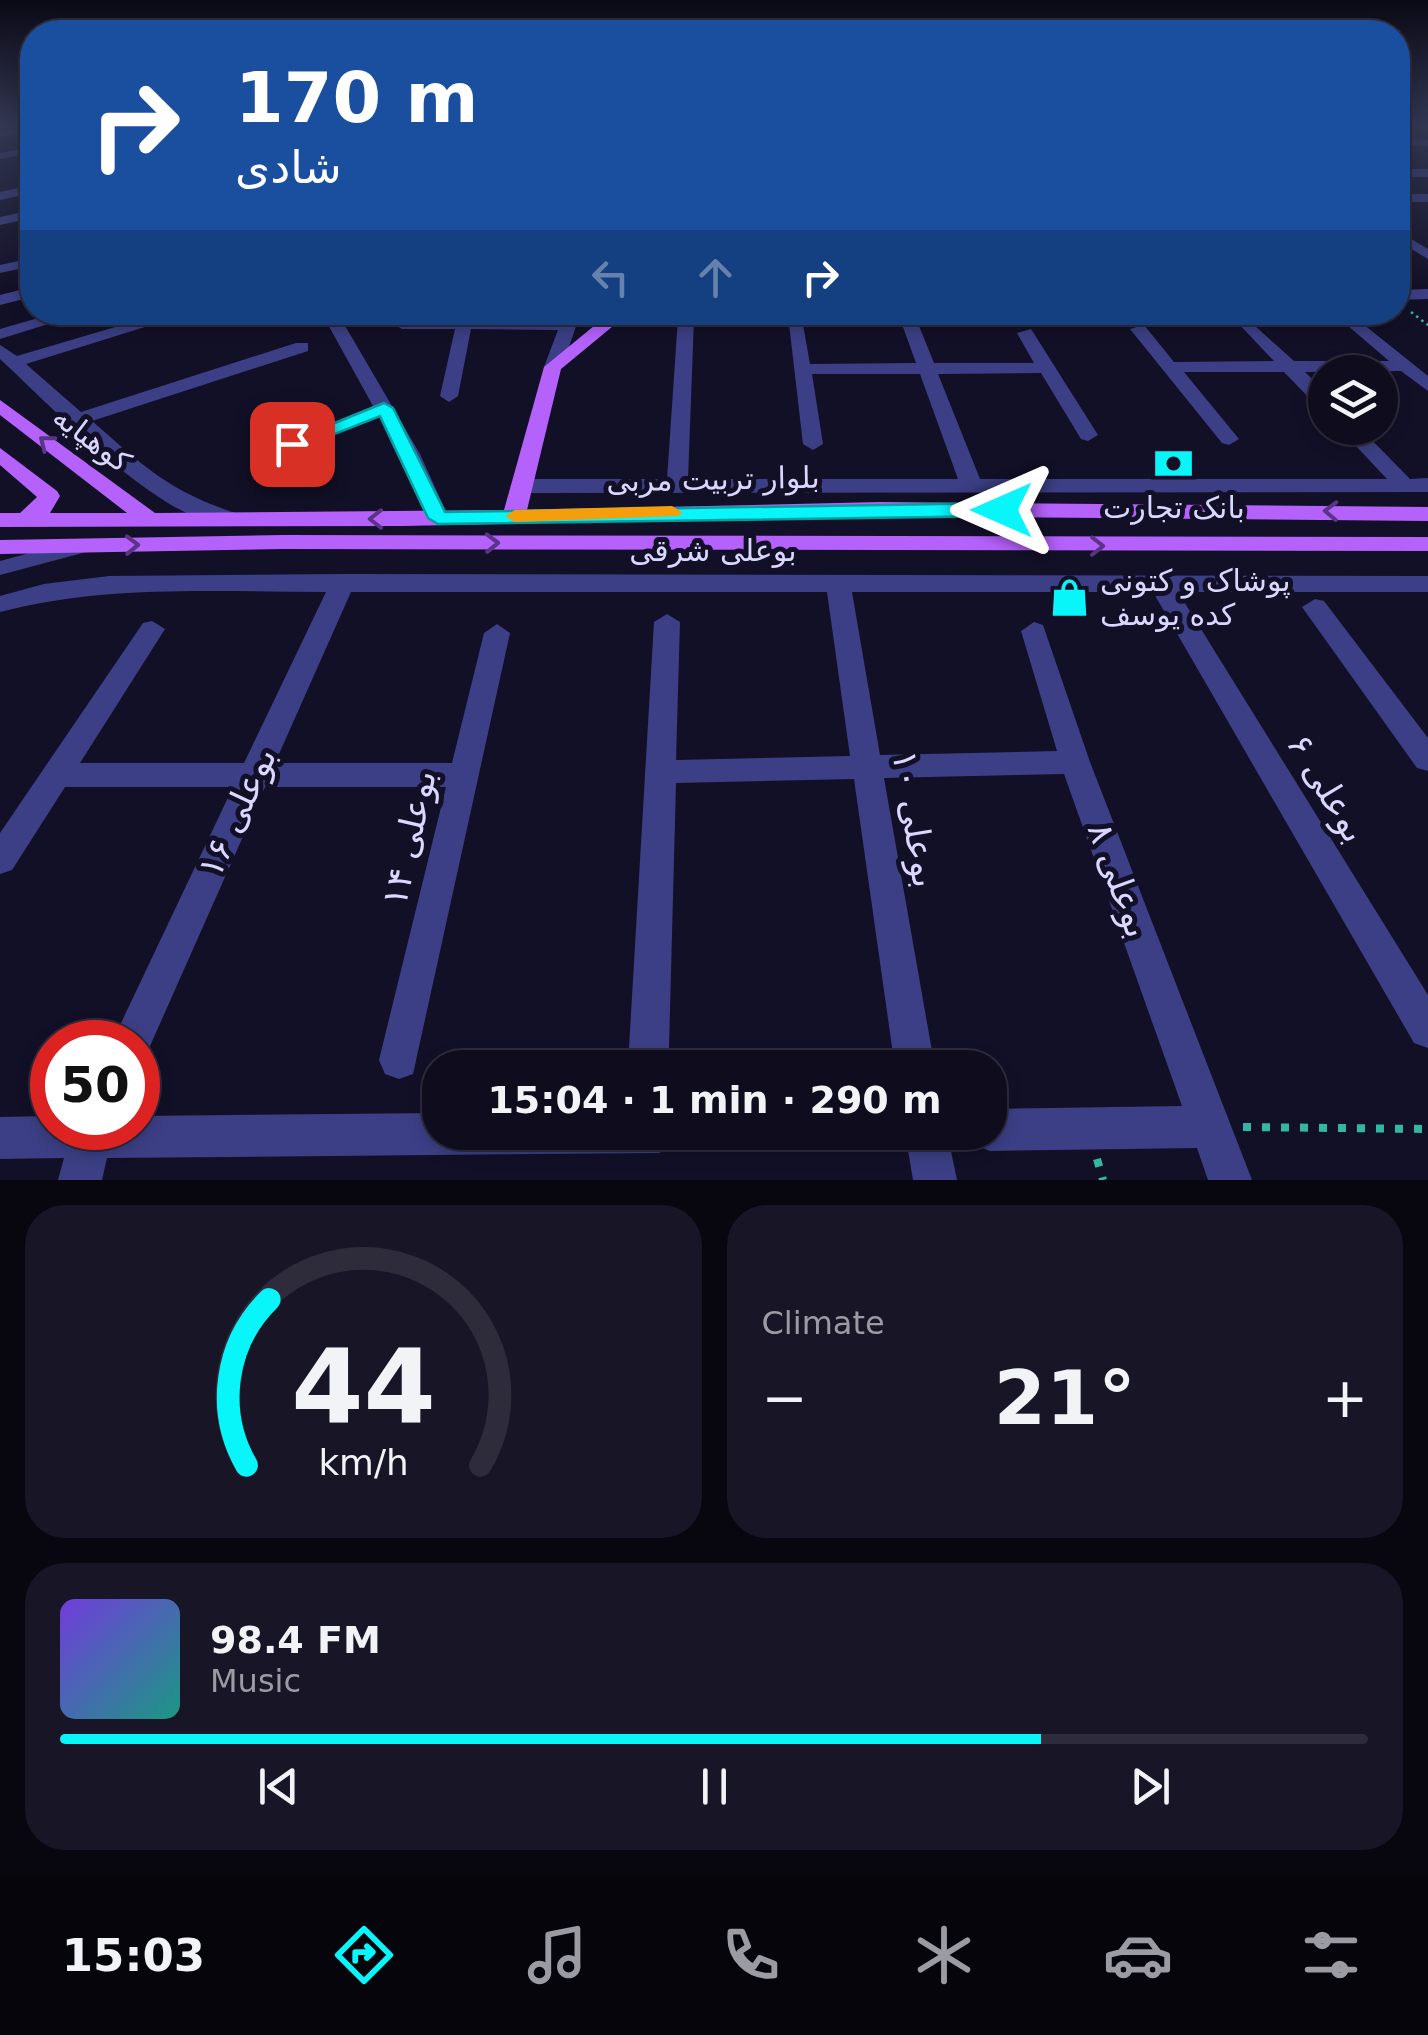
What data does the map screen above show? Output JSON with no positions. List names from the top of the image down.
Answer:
{
  "streets": {
    "main road": ["کوهپایه", "بلوار تربیت مربی"],
    "street": [
      "بوعلی شرقی",
      "بوعلی ۶",
      "بوعلی ۱۶",
      "بوعلی ۱۰",
      "بوعلی ۱۴",
      "بوعلی ۸"
    ]
  },
  "crossings": [
    ["کوهپایه", "بلوار تربیت مربی"],
    ["بوعلی شرقی", "بوعلی ۶"],
    ["بوعلی شرقی", "بوعلی ۱۶"],
    ["بوعلی شرقی", "بوعلی ۱۰"]
  ],
  "places": {
    "bank": ["بانک تجارت"],
    "shop": ["پوشاک و کتونی کده یوسف"]
  },
  "page": {
    "turn": ["170 m", "شادی"],
    "limit": "50",
    "trip": "15:04 · 1 min · 290 m",
    "tile": "Climate",
    "heat": ["−", "21°", "+"],
    "song": ["98.4 FM", "Music"],
    "tabs": "15:03",
    "gauge": ["44", "km/h"]
  }
}
